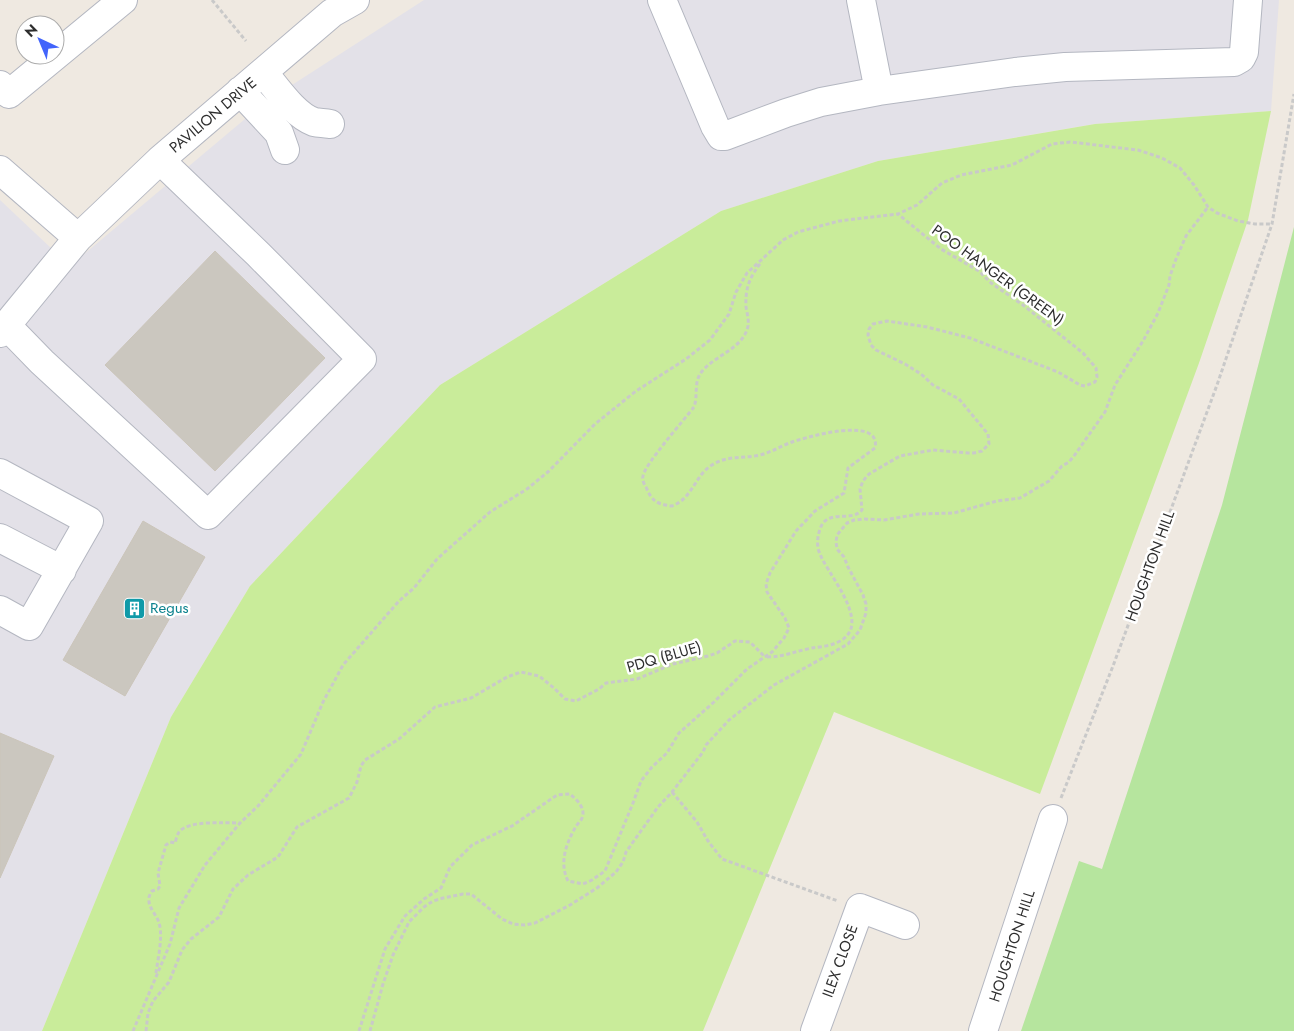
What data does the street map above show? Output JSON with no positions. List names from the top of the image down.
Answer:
{
  "streets": {
    "street": ["PAVILION DRIVE", "HOUGHTON HILL", "ILEX CLOSE"],
    "path": ["POO HANGER (GREEN)", "PDQ (BLUE)"]
  },
  "crossings": [
    ["POO HANGER (GREEN)", "PDQ (BLUE)"]
  ],
  "places": {
    "building": ["Regus"]
  },
  "north": "top left"
}
